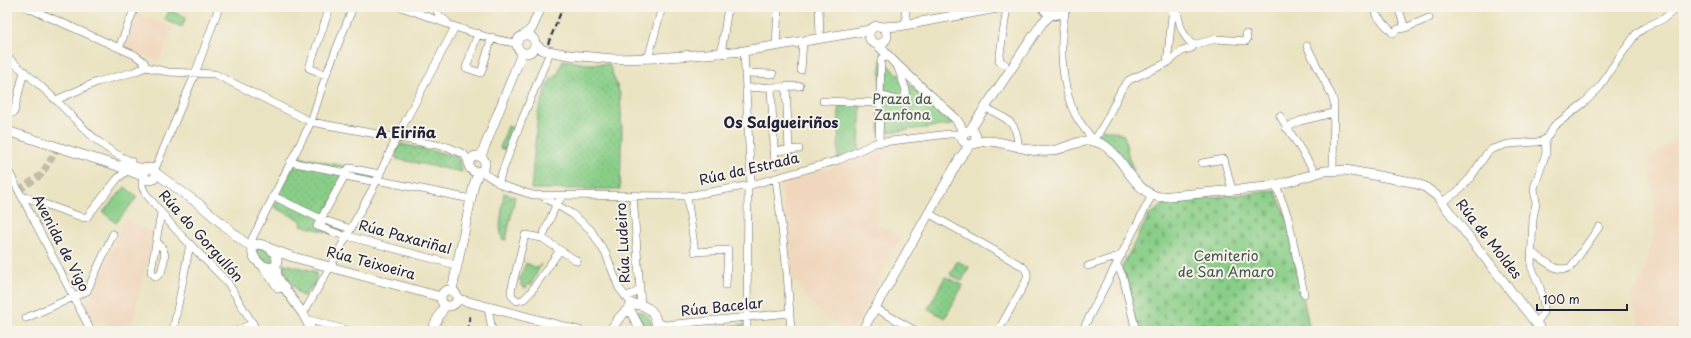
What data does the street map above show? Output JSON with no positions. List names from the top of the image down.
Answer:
{
  "streets": {
    "main road": ["Rúa de Moldes", "Rúa Teixoeira"],
    "street": [
      "Rúa da Estrada",
      "Rúa do Gorgullón",
      "Rúa Paxariñal",
      "Avenida de Vigo",
      "Rúa Ludeiro",
      "Rúa Bacelar"
    ]
  },
  "crossings": [
    ["Rúa da Estrada", "Rúa Ludeiro"]
  ],
  "districts": ["Os Salgueiriños", "A Eiriña"],
  "parks": ["Praza da Zanfona", "Cemiterio de San Amaro"],
  "scale_bar": "100 m"
}
